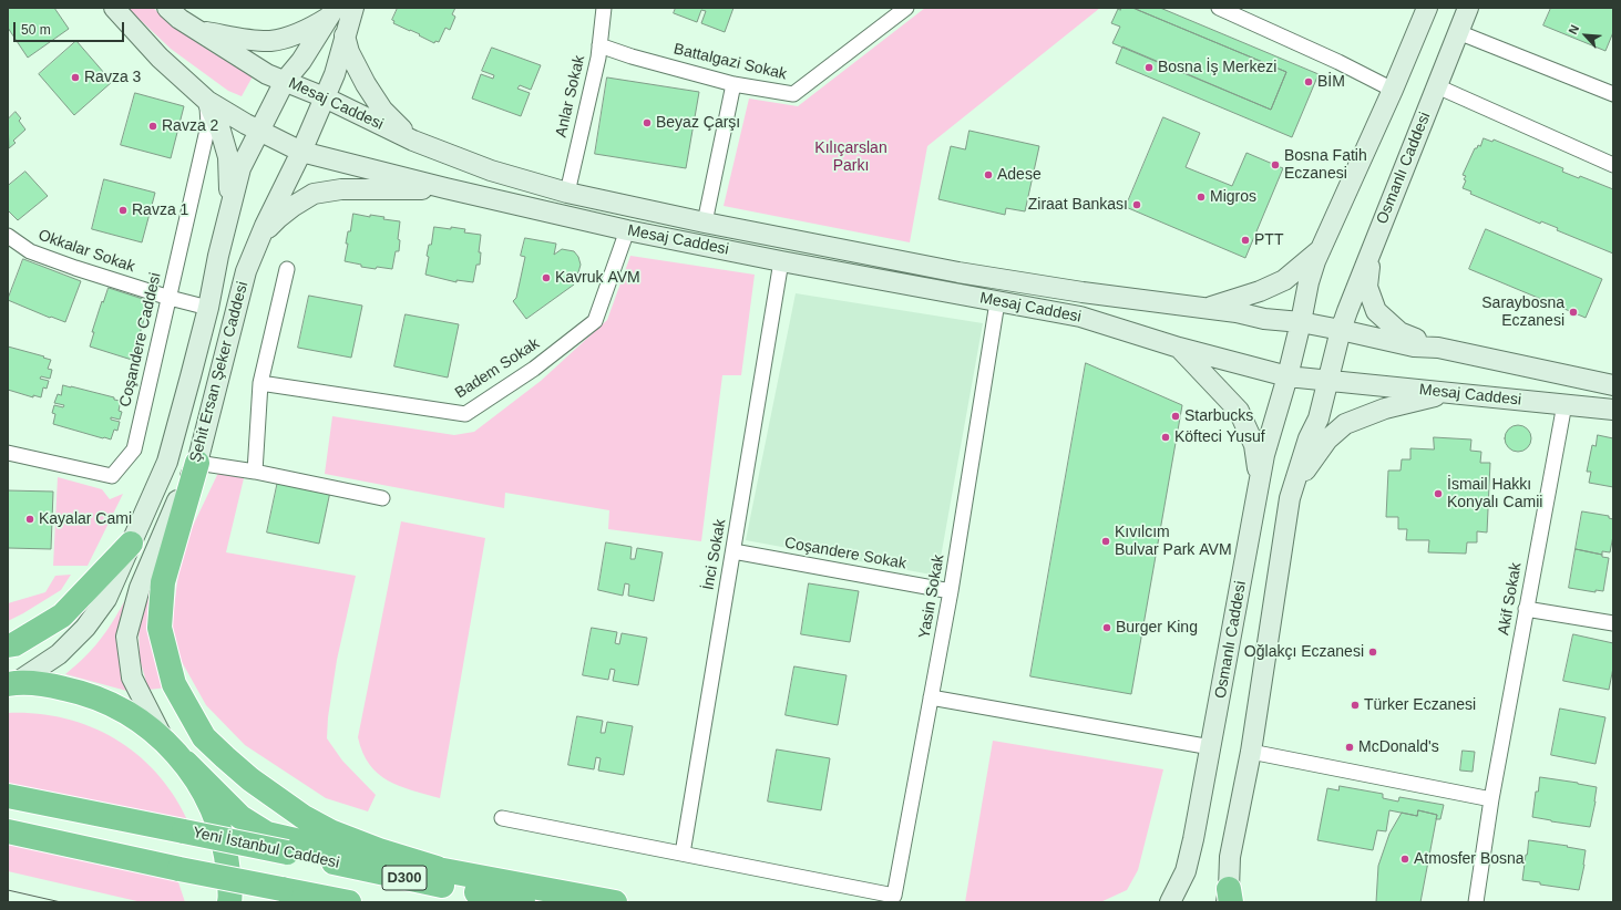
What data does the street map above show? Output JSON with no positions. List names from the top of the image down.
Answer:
{
  "streets": {
    "highway": ["Yeni İstanbul Caddesi", "D300"],
    "street": [
      "Battalgazi Sokak",
      "Anlar Sokak",
      "Mesaj Caddesi",
      "Osmanlı Caddesi",
      "Okkalar Sokak",
      "Coşandere Caddesi",
      "Badem Sokak",
      "Şehit Ersan Şeker Caddesi",
      "Coşandere Sokak",
      "İnci Sokak",
      "Yasin Sokak",
      "Akif Sokak"
    ]
  },
  "crossings": [
    ["Battalgazi Sokak", "Anlar Sokak"],
    ["Anlar Sokak", "Mesaj Caddesi"],
    ["Mesaj Caddesi", "Osmanlı Caddesi"],
    ["Mesaj Caddesi", "Coşandere Caddesi"],
    ["Mesaj Caddesi", "Badem Sokak"],
    ["Mesaj Caddesi", "Şehit Ersan Şeker Caddesi"],
    ["Mesaj Caddesi", "İnci Sokak"],
    ["Mesaj Caddesi", "Yasin Sokak"],
    ["Mesaj Caddesi", "Akif Sokak"],
    ["Okkalar Sokak", "Coşandere Caddesi"],
    ["Okkalar Sokak", "Şehit Ersan Şeker Caddesi"],
    ["Coşandere Sokak", "İnci Sokak"],
    ["Coşandere Sokak", "Yasin Sokak"],
    ["İnci Sokak", "Yasin Sokak"]
  ],
  "parks": ["Kılıçarslan Parkı"],
  "places": [
    "Bosna İş Merkezi",
    "Ravza 3",
    "BİM",
    "Beyaz Çarşı",
    "Ravza 2",
    "Bosna Fatih Eczanesi",
    "Adese",
    "Migros",
    "Ziraat Bankası",
    "Ravza 1",
    "PTT",
    "Kavruk AVM",
    "Saraybosna Eczanesi",
    "Starbucks",
    "Köfteci Yusuf",
    "İsmail Hakkı Konyalı Camii",
    "Kayalar Cami",
    "Kıvılcım Bulvar Park AVM",
    "Burger King",
    "Oğlakçı Eczanesi",
    "Türker Eczanesi",
    "McDonald's",
    "Atmosfer Bosna"
  ],
  "scale_bar": "50 m",
  "north": "top left"
}
